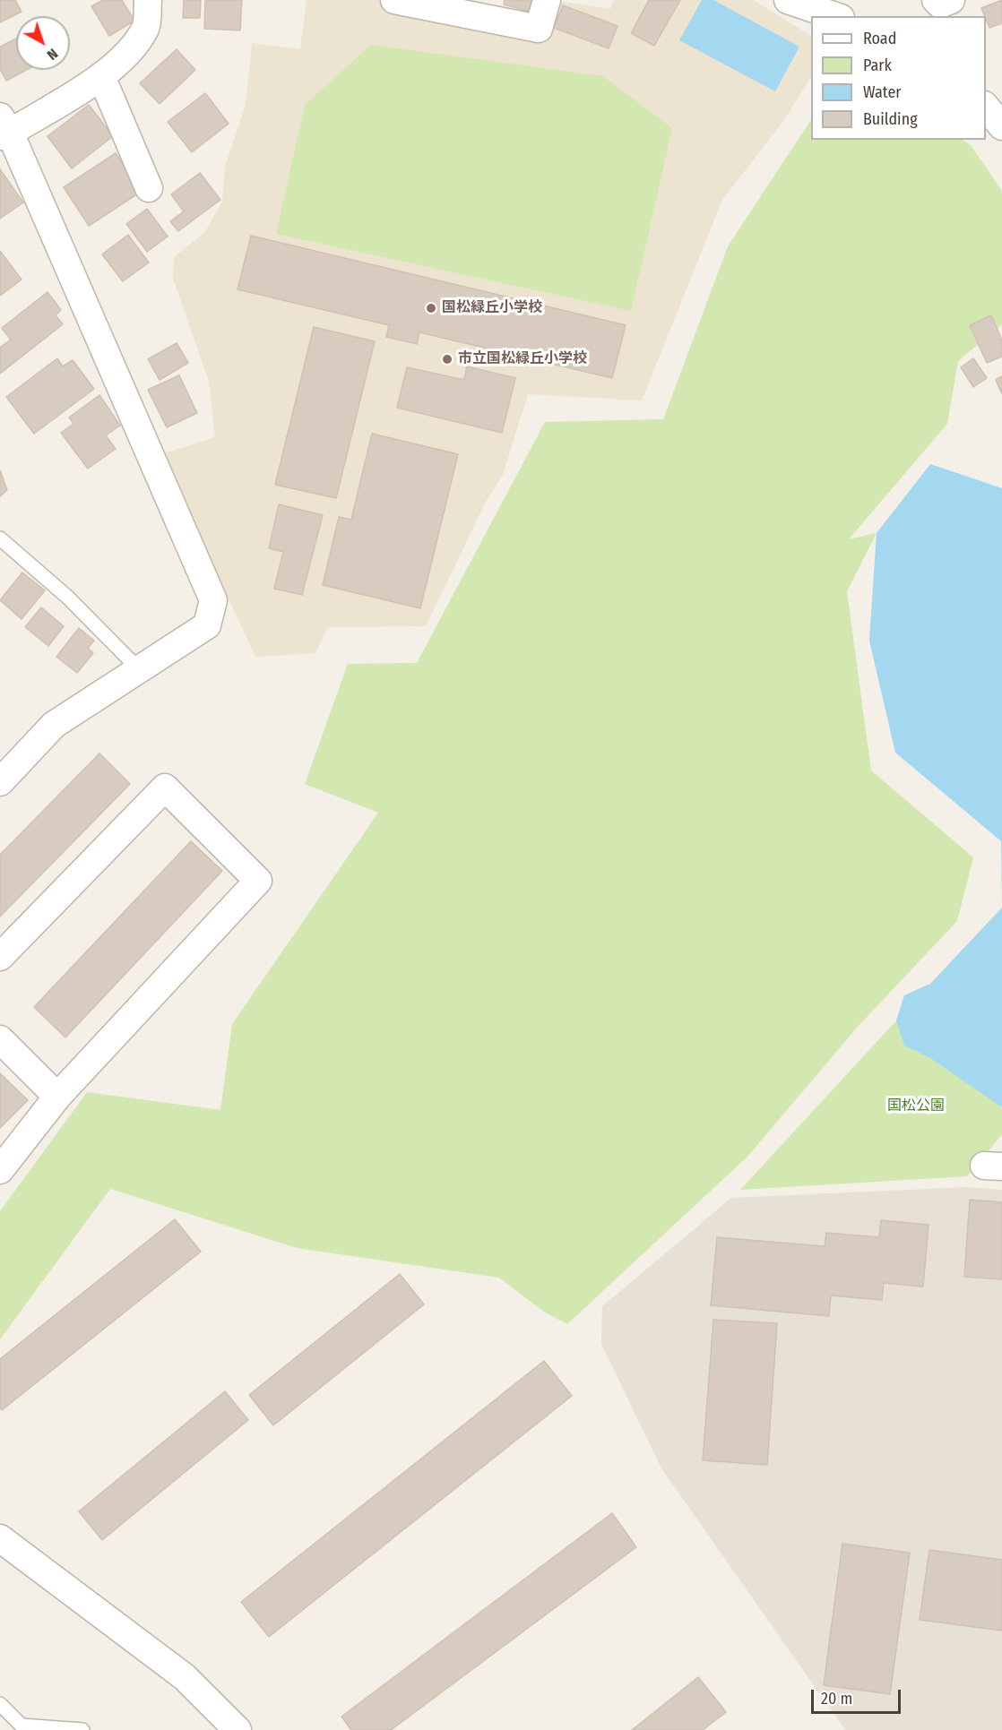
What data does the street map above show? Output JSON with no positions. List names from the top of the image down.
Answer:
{
  "parks": ["国松公園"],
  "places": ["国松緑丘小学校", "市立国松緑丘小学校"],
  "legend": [
    "Road",
    "Park",
    "Water",
    "Building"
  ],
  "scale_bar": "20 m",
  "north": "bottom right"
}
